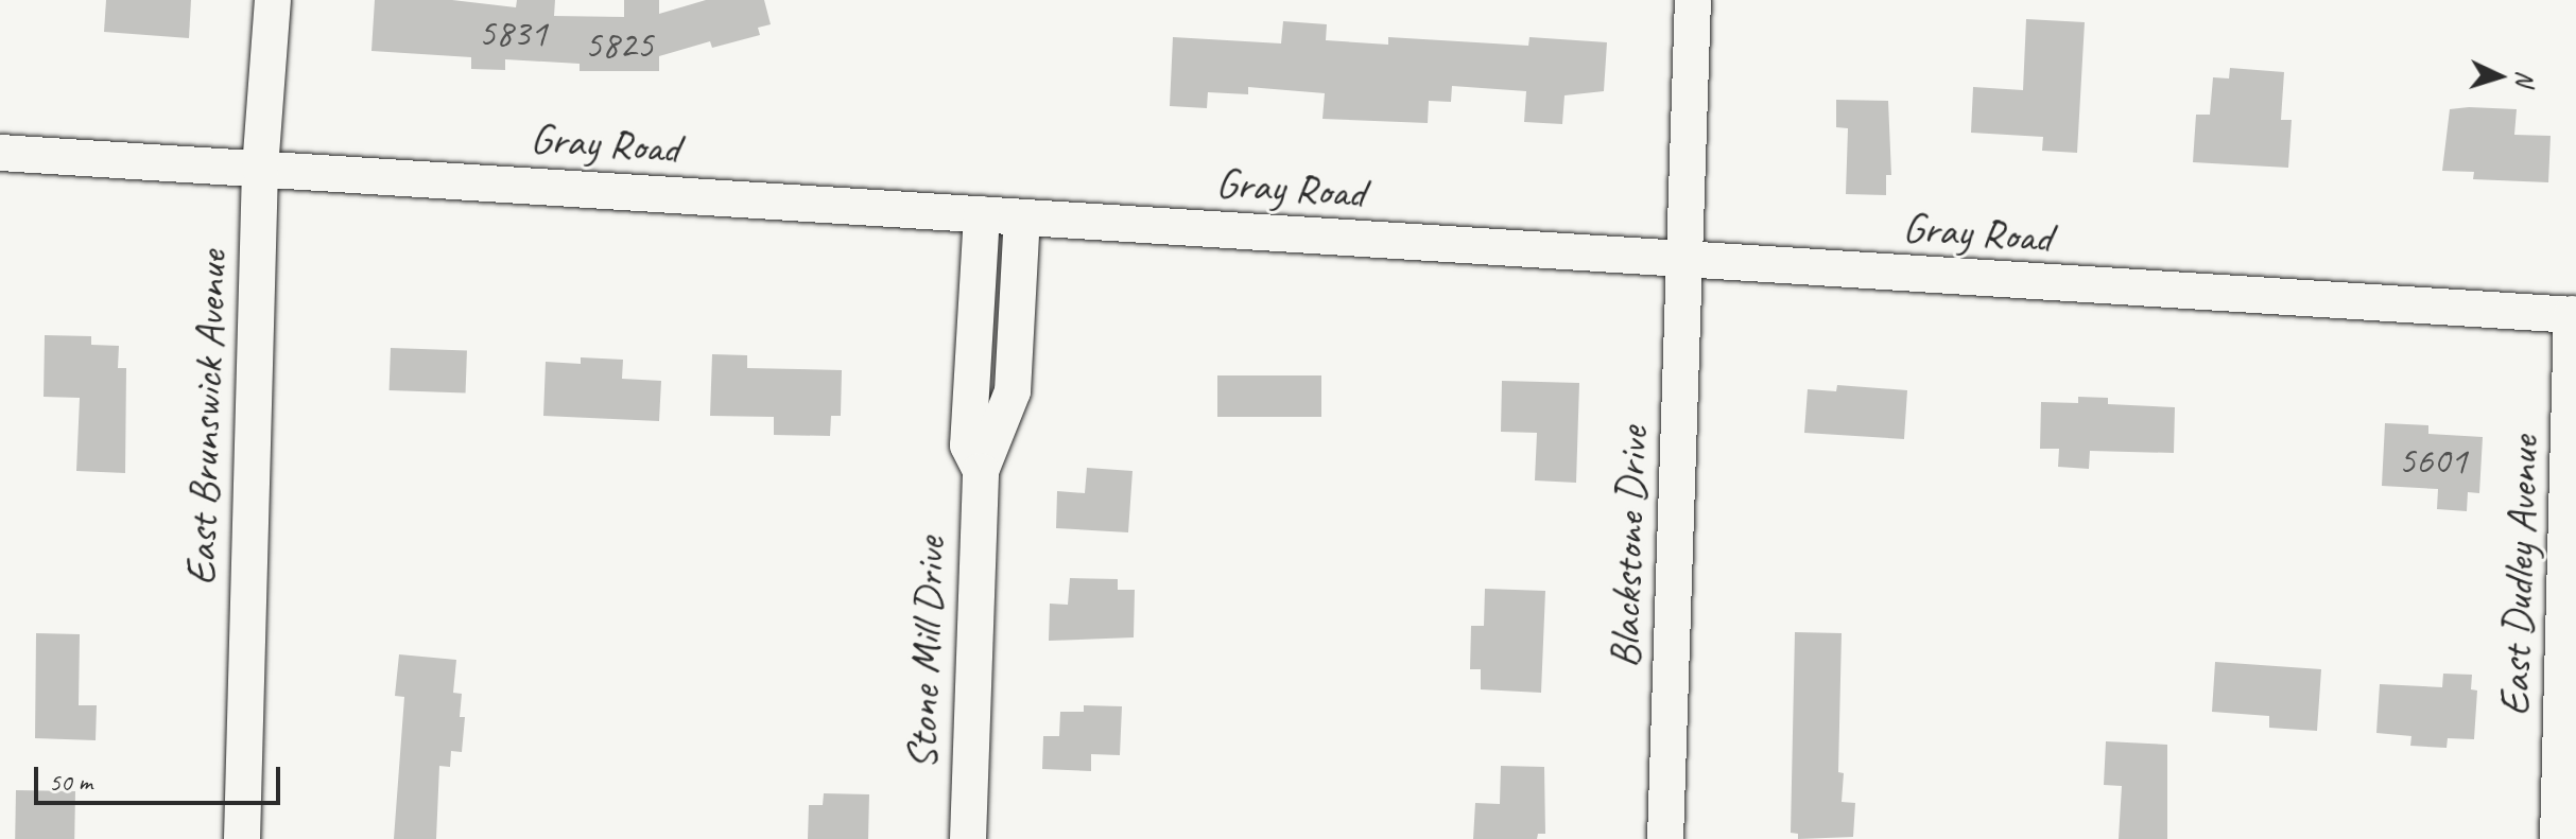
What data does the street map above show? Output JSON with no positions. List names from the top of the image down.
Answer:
{
  "streets": {
    "street": [
      "Gray Road",
      "East Brunswick Avenue",
      "Blackstone Drive",
      "East Dudley Avenue",
      "Stone Mill Drive"
    ]
  },
  "crossings": [
    ["Gray Road", "East Brunswick Avenue"],
    ["Gray Road", "Blackstone Drive"],
    ["Gray Road", "East Dudley Avenue"],
    ["Gray Road", "Stone Mill Drive"]
  ],
  "house_numbers": ["5831", "5825", "5601"],
  "scale_bar": "50 m",
  "north": "right"
}
